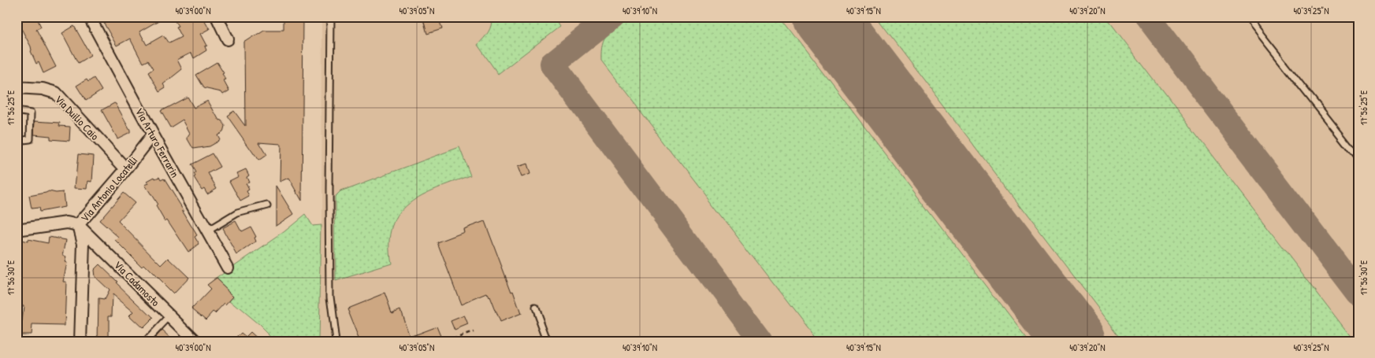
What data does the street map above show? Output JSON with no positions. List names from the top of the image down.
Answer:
{
  "streets": {
    "street": [
      "Via Duilio Caio",
      "Via Arturo Ferrarin",
      "Via Antonio Locatelli",
      "Via Cadamosto"
    ]
  },
  "crossings": [
    ["Via Duilio Caio", "Via Antonio Locatelli"],
    ["Via Arturo Ferrarin", "Via Antonio Locatelli"],
    ["Via Antonio Locatelli", "Via Cadamosto"]
  ],
  "coordinates": [
    "40°39'00\"N",
    "40°39'05\"N",
    "40°39'10\"N",
    "40°39'15\"N",
    "40°39'20\"N",
    "40°39'25\"N",
    "17°56'25\"E",
    "17°56'30\"E"
  ]
}
